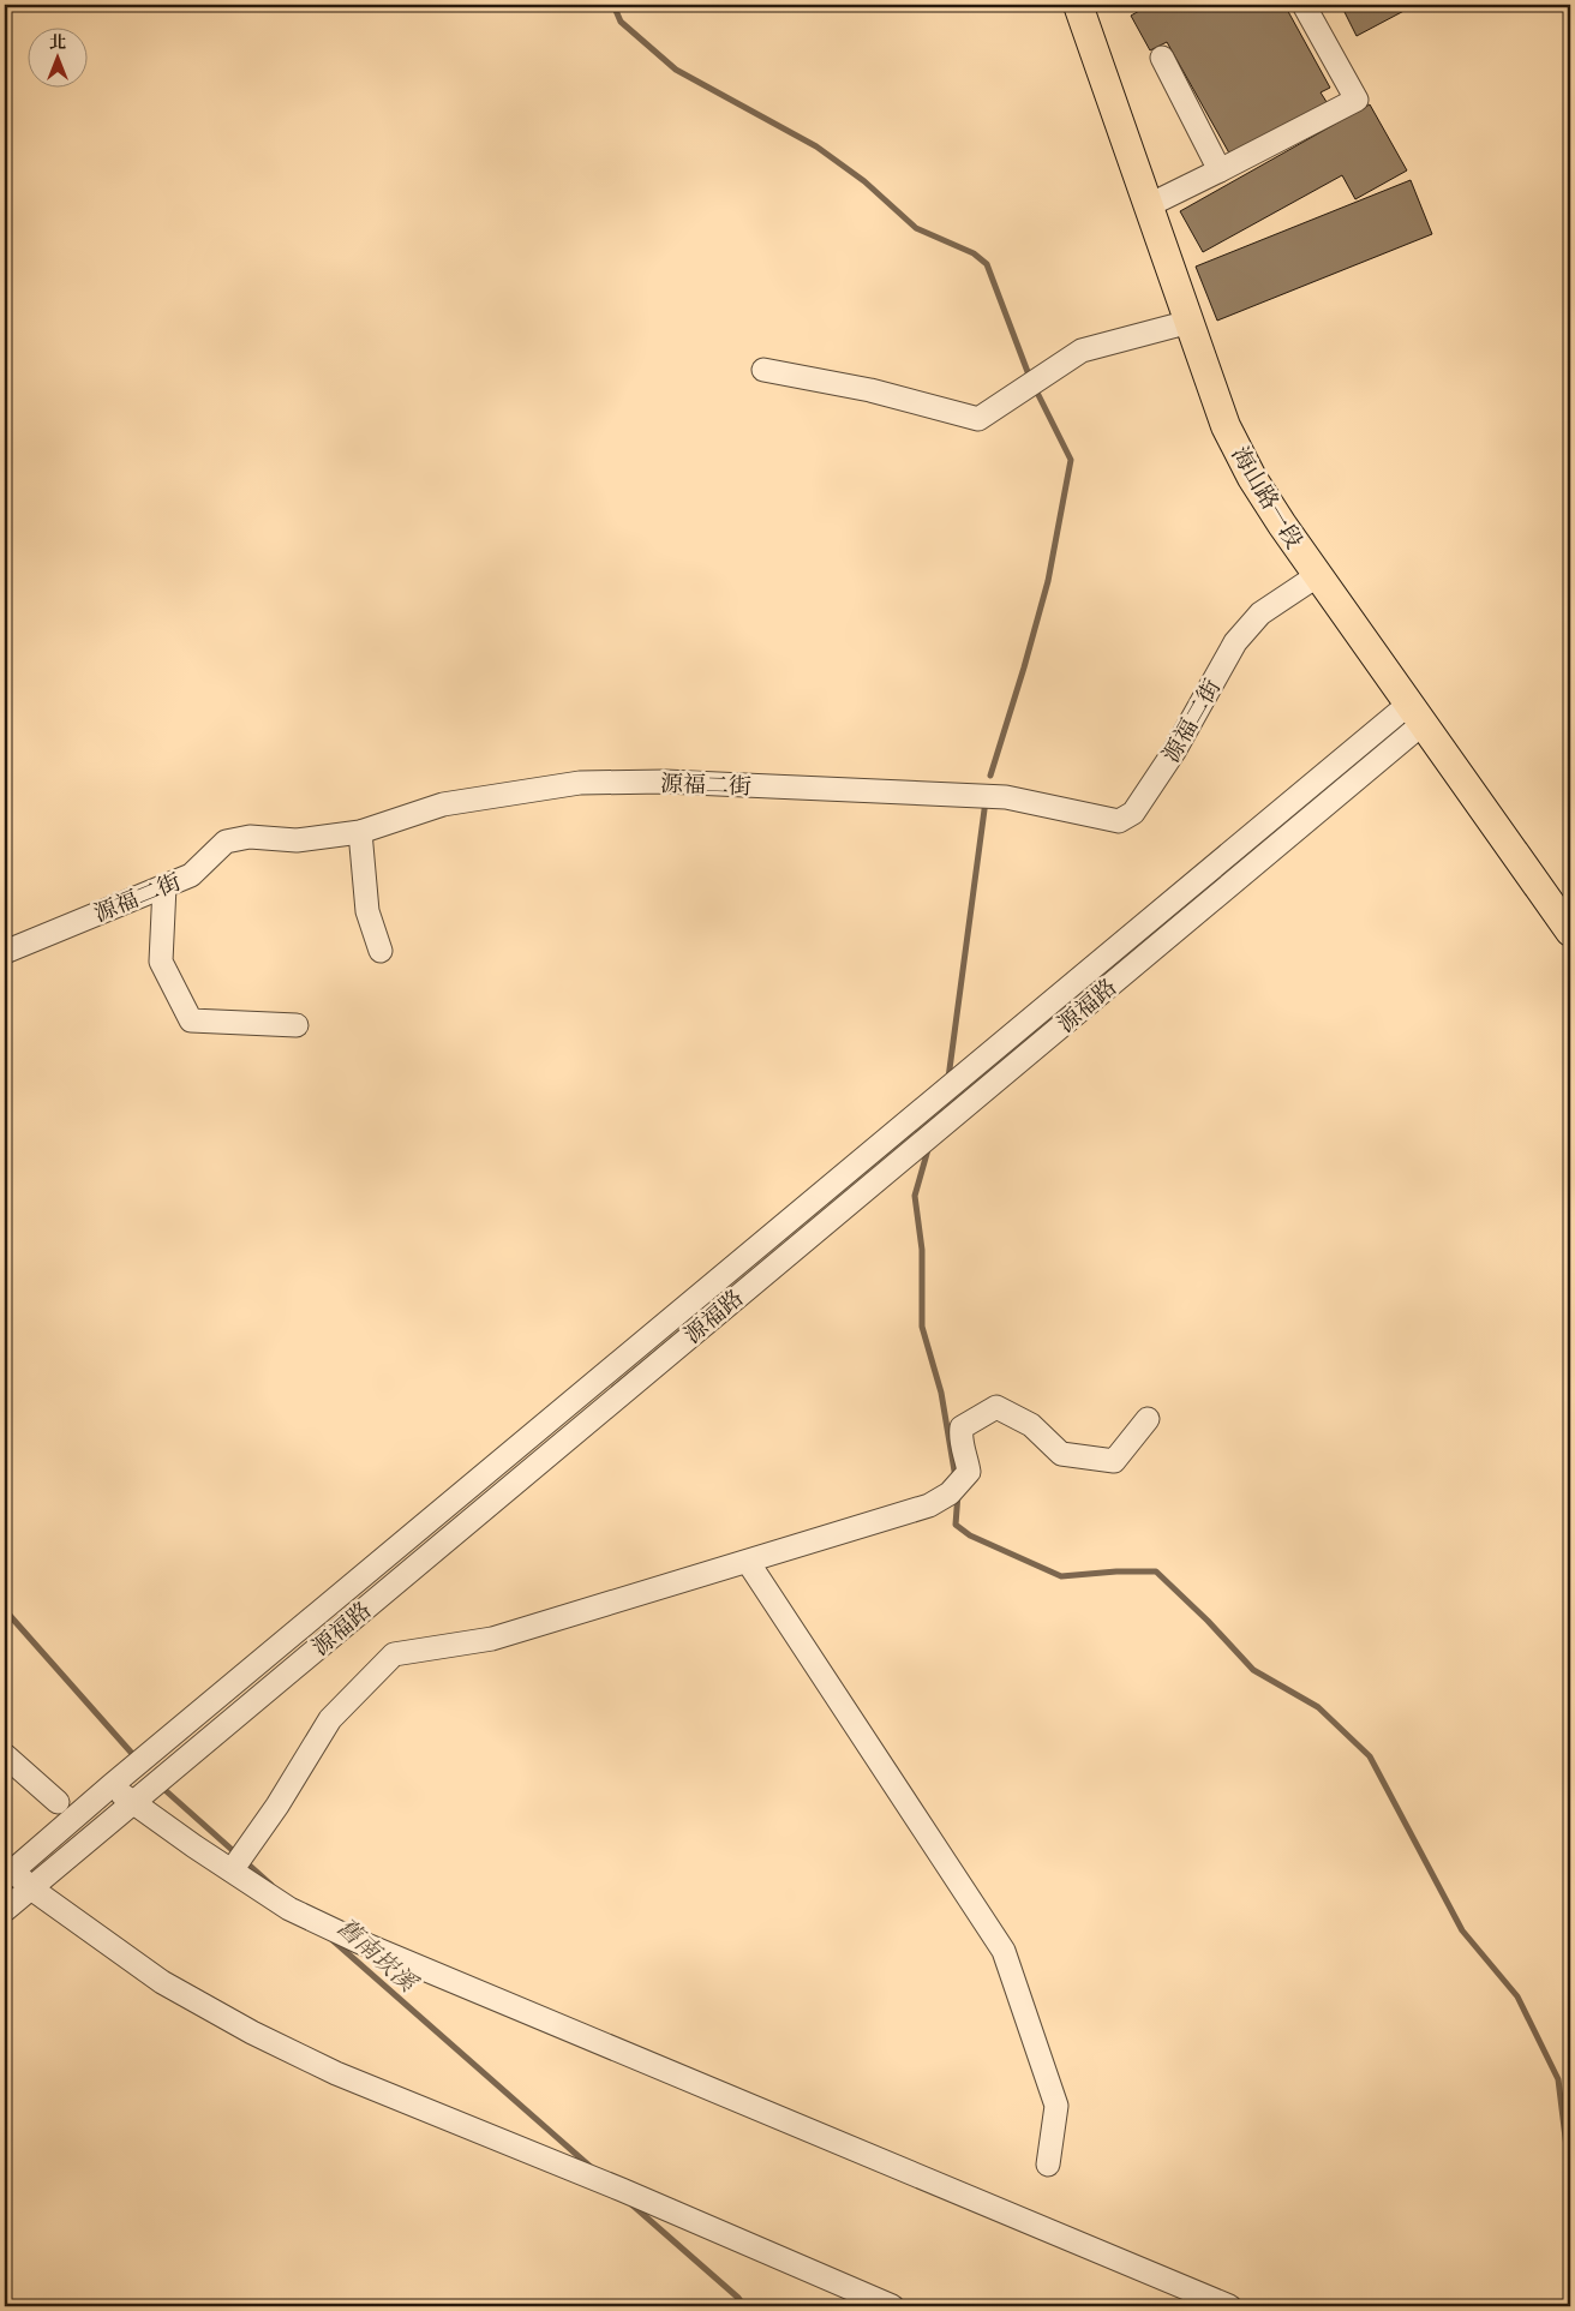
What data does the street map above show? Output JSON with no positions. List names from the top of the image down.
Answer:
{
  "streets": {
    "main road": ["海山路一段"],
    "street": ["源福二街", "源福路"]
  },
  "crossings": [
    ["海山路一段", "源福二街"],
    ["海山路一段", "源福路"]
  ],
  "water": ["舊南崁溪"],
  "north": "top"
}
